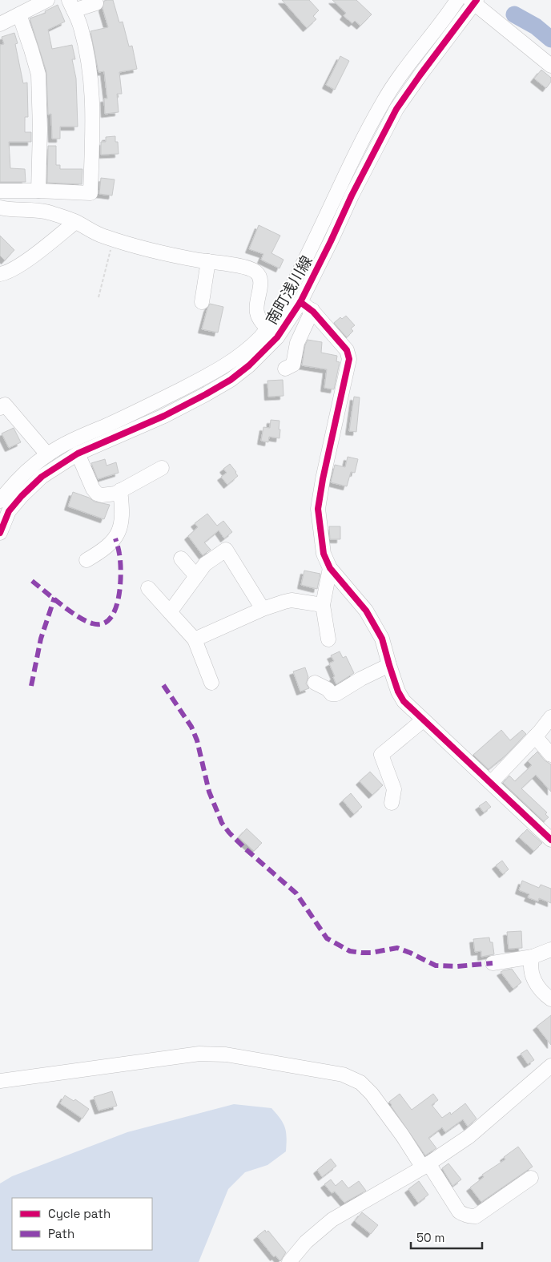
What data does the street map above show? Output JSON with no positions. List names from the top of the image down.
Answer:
{
  "streets": {
    "street": ["南町浅川線"]
  },
  "legend": ["Cycle path", "Path"],
  "scale_bar": "50 m"
}
